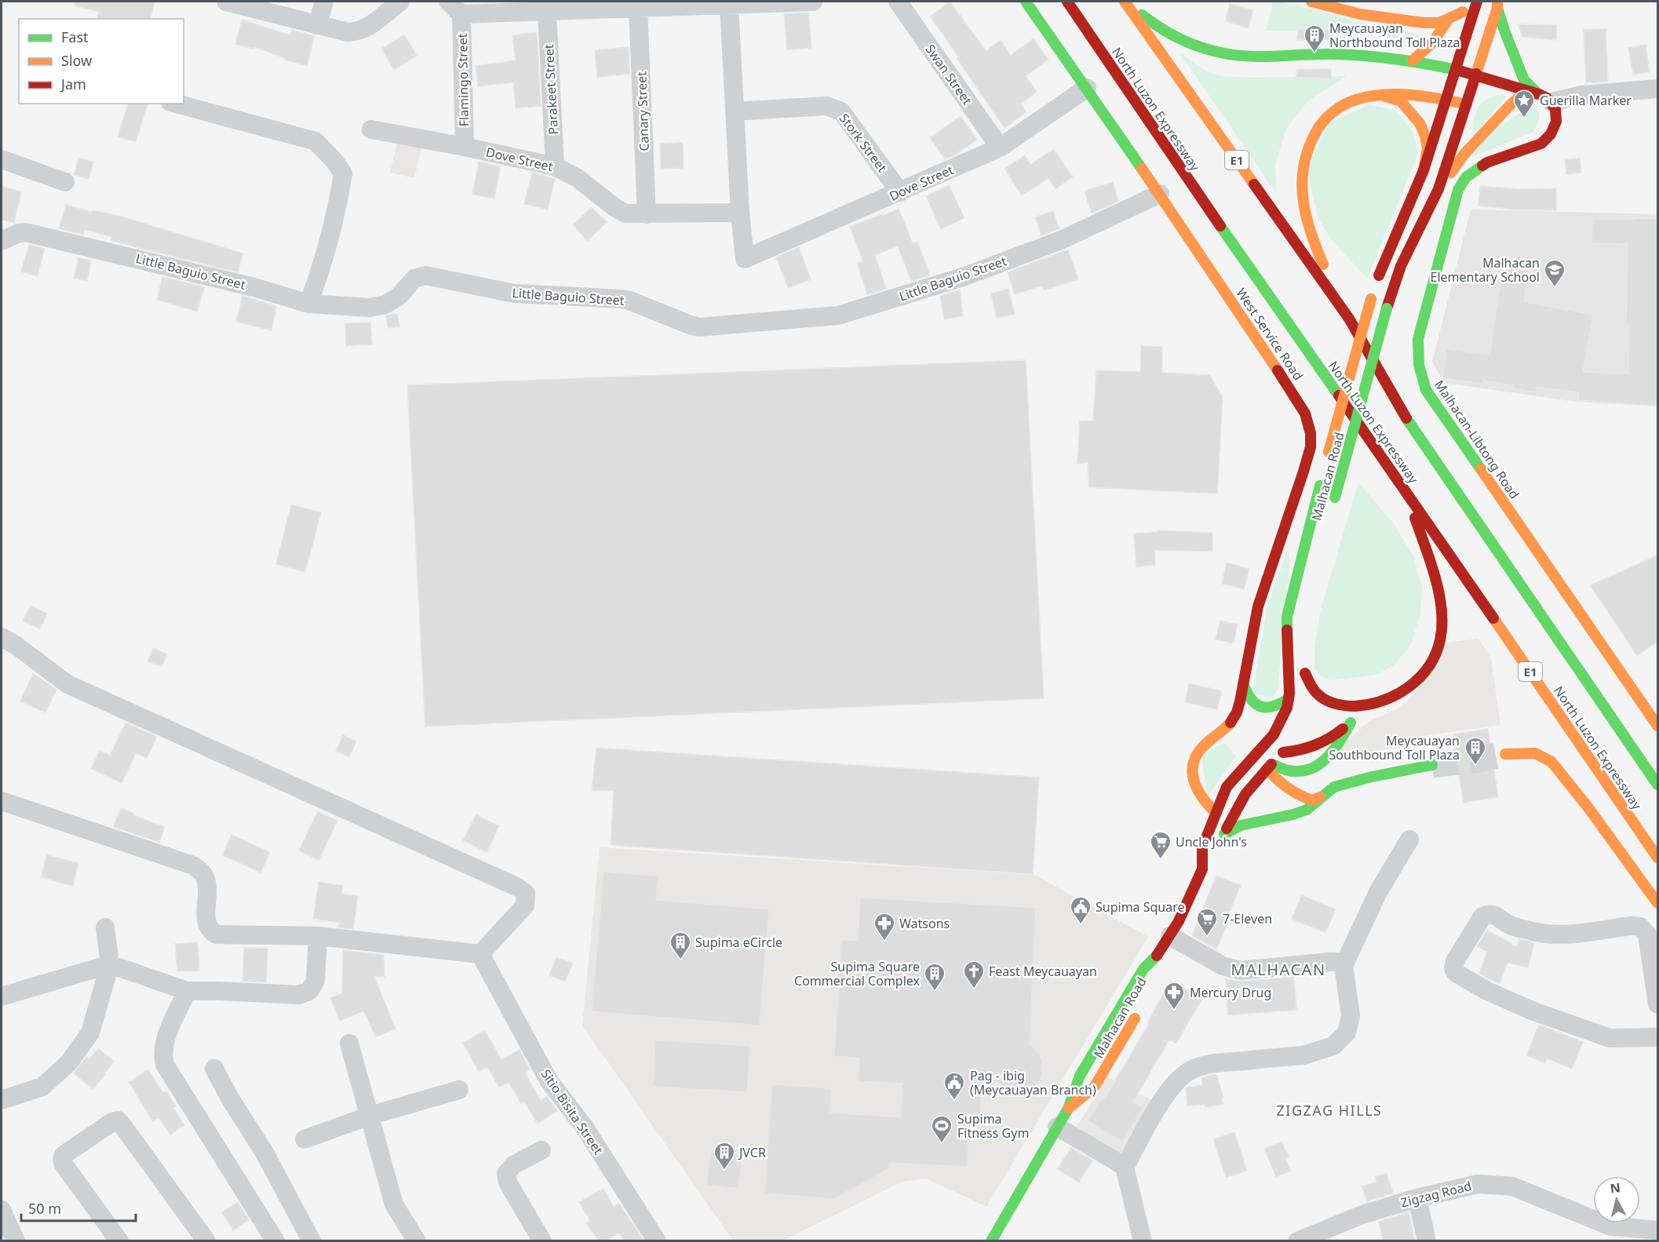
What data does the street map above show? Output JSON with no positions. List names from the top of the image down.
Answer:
{
  "streets": {
    "main road": [
      "North Luzon Expressway",
      "E1",
      "West Service Road",
      "Malhacan-Libtong Road",
      "Malhacan Road"
    ],
    "street": [
      "Swan Street",
      "Flamingo Street",
      "Parakeet Street",
      "Canary Street",
      "Stork Street",
      "Dove Street",
      "Little Baguio Street",
      "Sitio Bisita Street",
      "Zigzag Road"
    ]
  },
  "crossings": [
    ["Swan Street", "Dove Street"],
    ["Flamingo Street", "Dove Street"],
    ["Parakeet Street", "Dove Street"],
    ["Canary Street", "Dove Street"],
    ["Stork Street", "Dove Street"],
    ["Dove Street", "West Service Road"],
    ["Little Baguio Street", "West Service Road"],
    ["West Service Road", "Malhacan Road"]
  ],
  "districts": ["MALHACAN", "ZIGZAG HILLS"],
  "places": {
    "building": [
      "Meycauayan Northbound Toll Plaza",
      "Meycauayan Southbound Toll Plaza",
      "Supima eCircle",
      "Supima Square Commercial Complex",
      "JVCR"
    ],
    "place": ["Guerilla Marker"],
    "school or university": ["Malhacan Elementary School"],
    "supermarket": ["Uncle John's", "7-Eleven"],
    "public building": ["Supima Square", "Pag - ibig (Meycauayan Branch)"],
    "pharmacy": ["Watsons", "Mercury Drug"],
    "church": ["Feast Meycauayan"],
    "sports": ["Supima Fitness Gym"]
  },
  "legend": ["Fast", "Slow", "Jam"],
  "scale_bar": "50 m",
  "north": "top"
}
